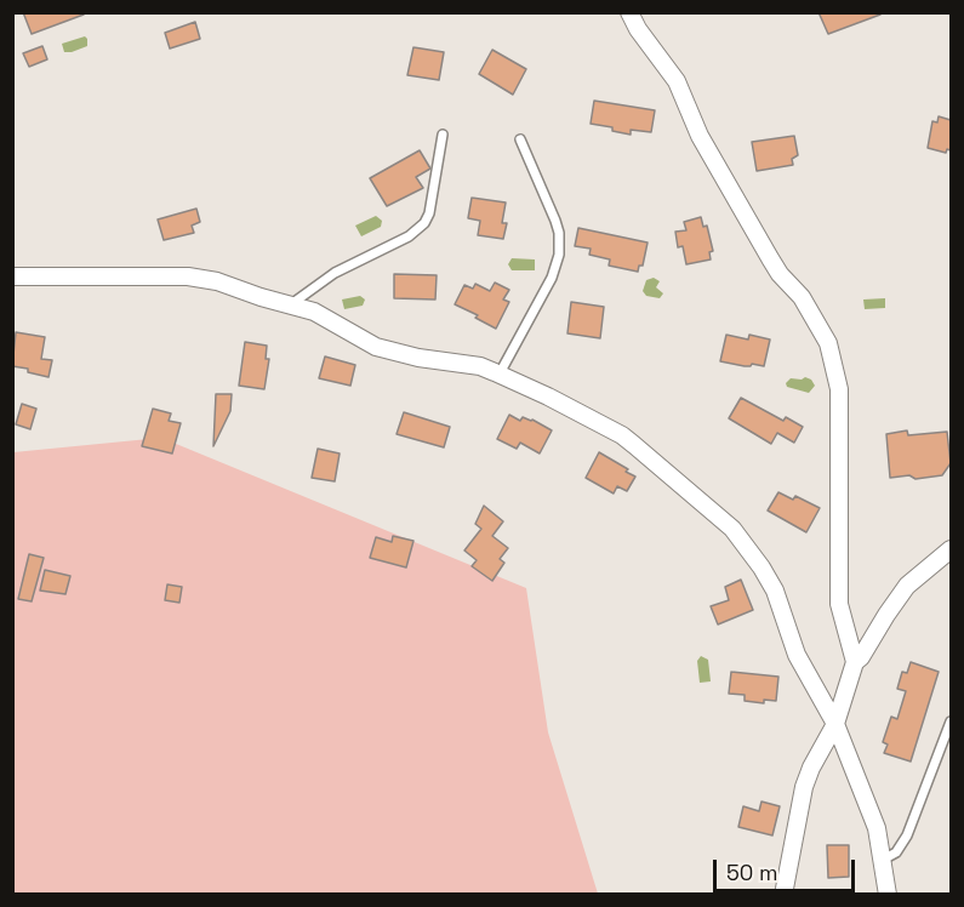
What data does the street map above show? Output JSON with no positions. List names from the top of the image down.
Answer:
{
  "scale_bar": "50 m"
}
